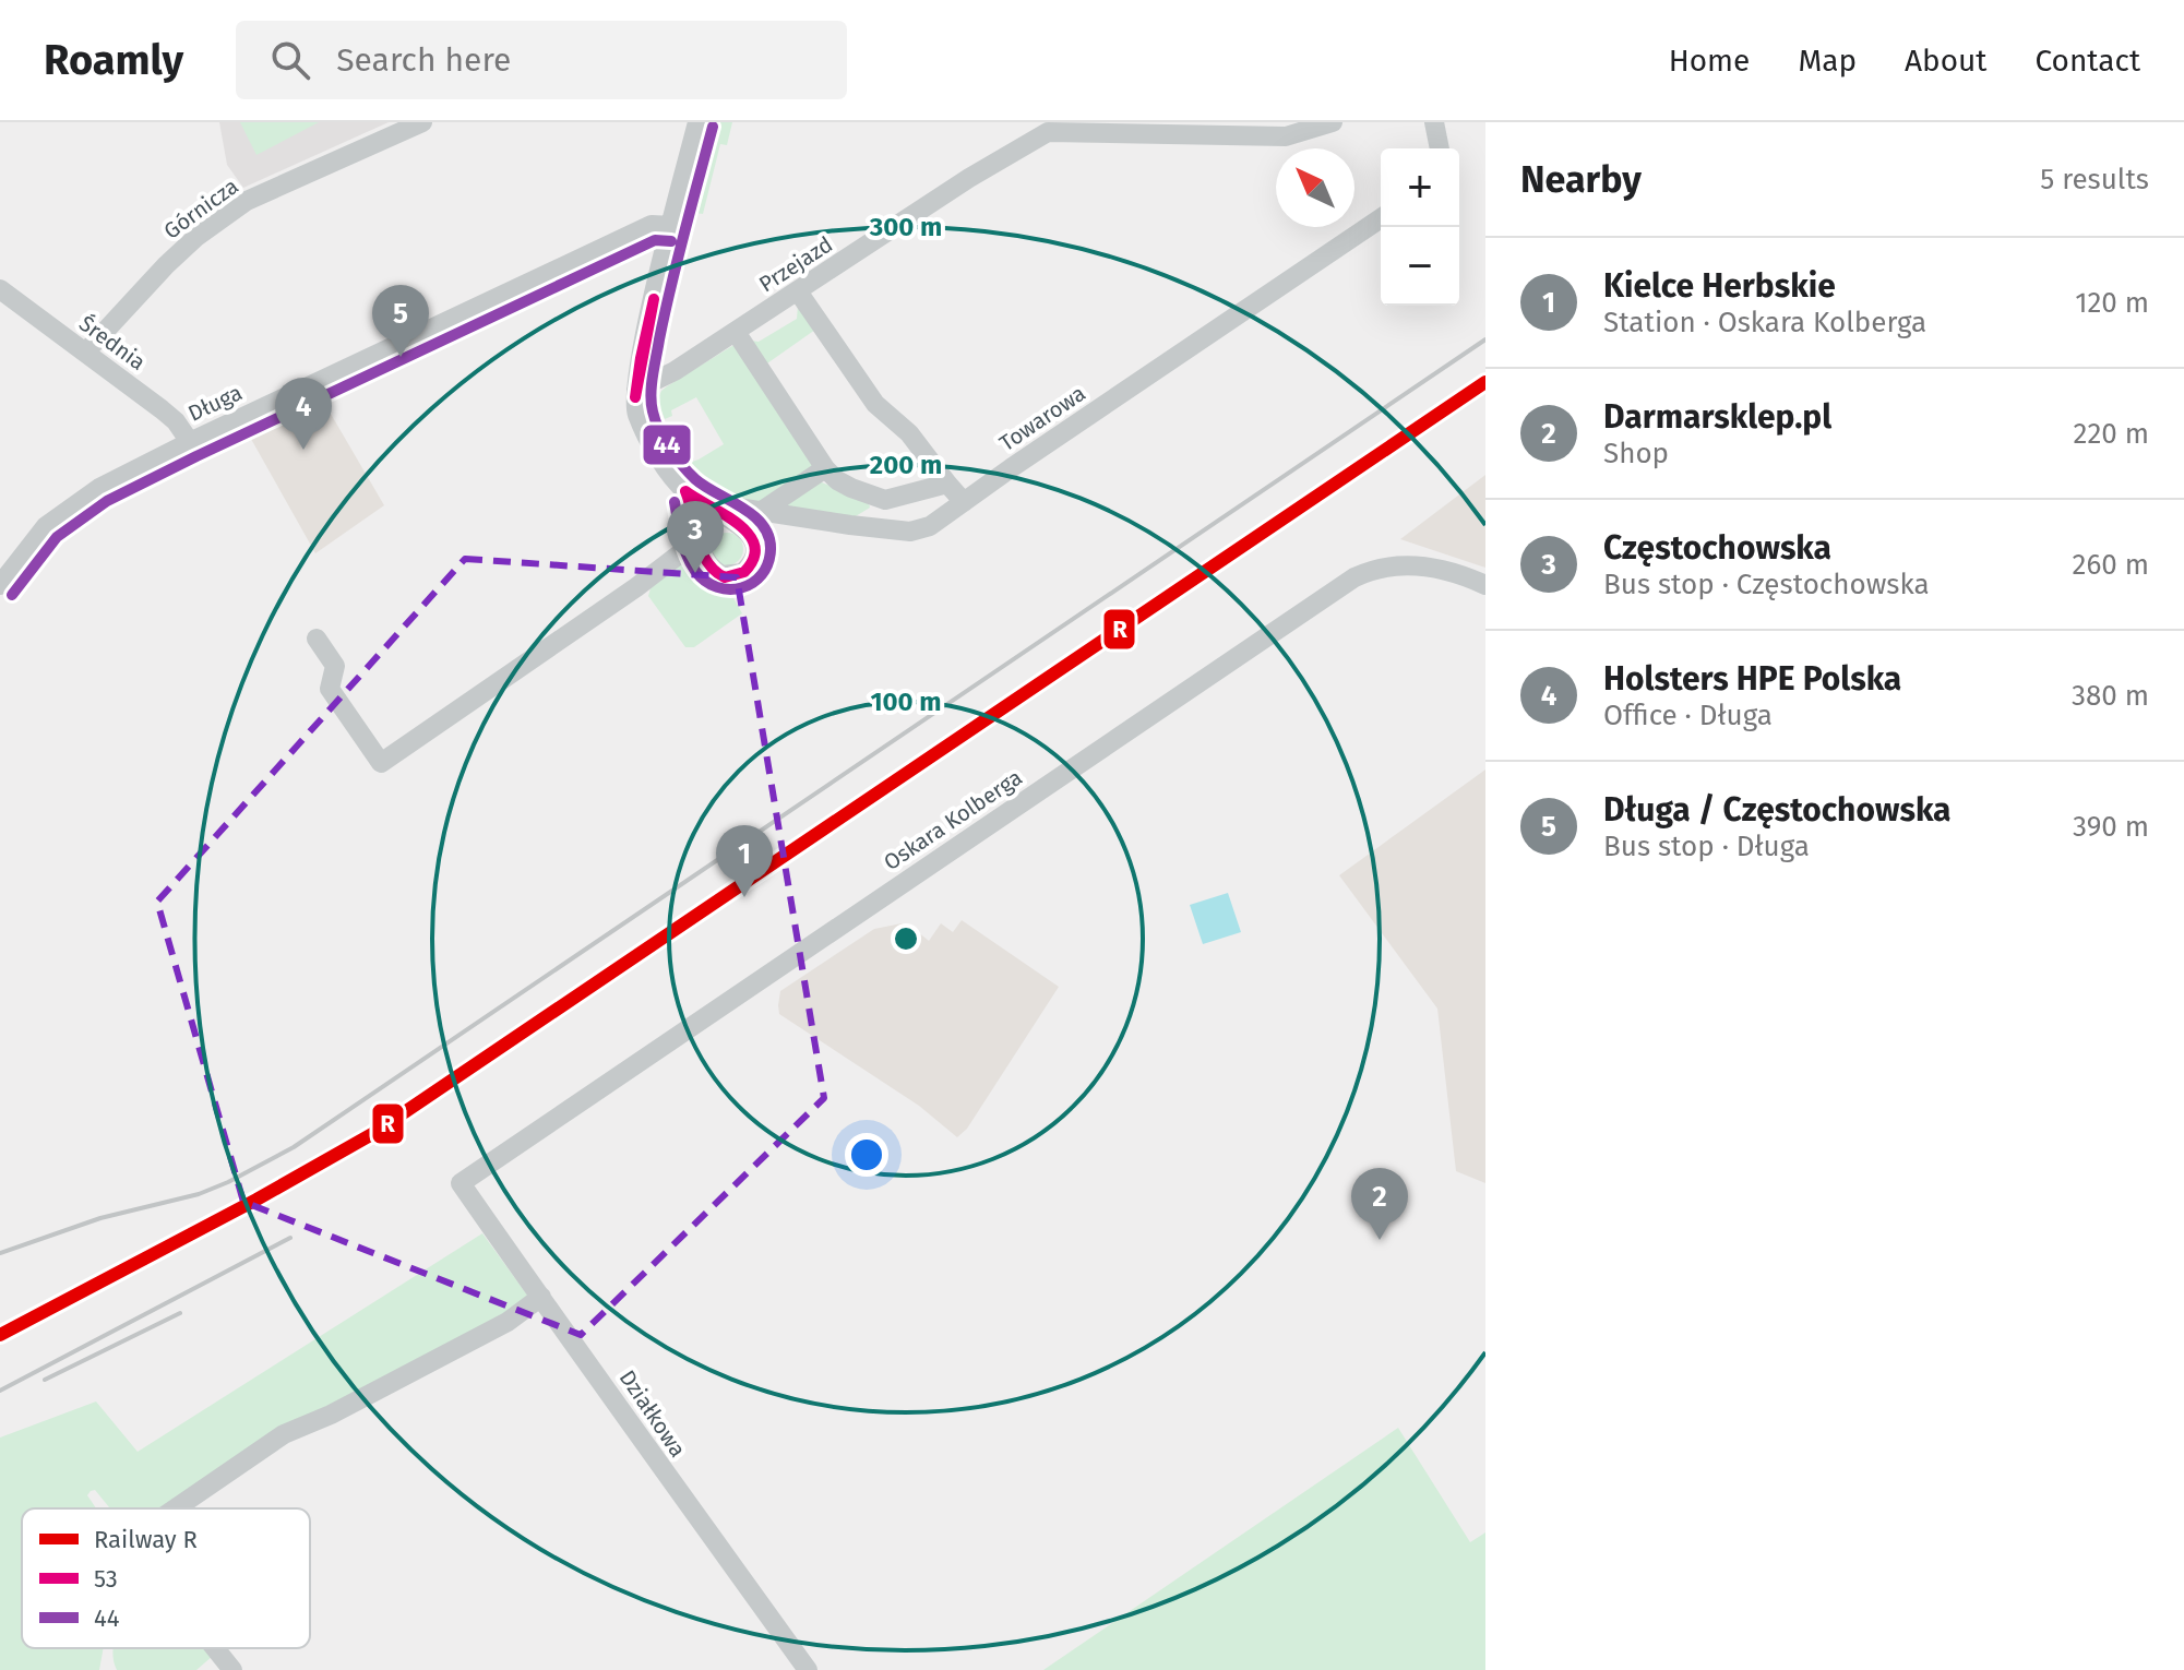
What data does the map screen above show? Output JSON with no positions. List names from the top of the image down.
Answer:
{
  "streets": {
    "street": [
      "Górnicza",
      "Przejazd",
      "Średnia",
      "Długa",
      "Towarowa",
      "Oskara Kolberga",
      "Działkowa"
    ]
  },
  "crossings": [
    ["Górnicza", "Średnia"],
    ["Średnia", "Długa"],
    ["Oskara Kolberga", "Działkowa"]
  ],
  "lines": ["transit line 44", "transit line 53", "rail line R"],
  "legend": ["Railway R", "53", "44"],
  "north": "top left",
  "page": {
    "header": "Roamly",
    "search": "Search here",
    "nav": [
      "Home",
      "Map",
      "About",
      "Contact"
    ],
    "heading": ["Nearby", "5 results"],
    "map_buttons": ["+", "−"],
    "list": [
      {
        "mark": "1",
        "name": "Kielce Herbskie",
        "note": "Station · Oskara Kolberga",
        "value": "120 m"
      },
      {
        "mark": "2",
        "name": "Darmarsklep.pl",
        "note": "Shop",
        "value": "220 m"
      },
      {
        "mark": "3",
        "name": "Częstochowska",
        "note": "Bus stop · Częstochowska",
        "value": "260 m"
      },
      {
        "mark": "4",
        "name": "Holsters HPE Polska",
        "note": "Office · Długa",
        "value": "380 m"
      },
      {
        "mark": "5",
        "name": "Długa / Częstochowska",
        "note": "Bus stop · Długa",
        "value": "390 m"
      }
    ],
    "pins": [
      "5",
      "4",
      "3",
      "1",
      "2"
    ]
  },
  "rings": ["300 m", "200 m", "100 m"]
}
